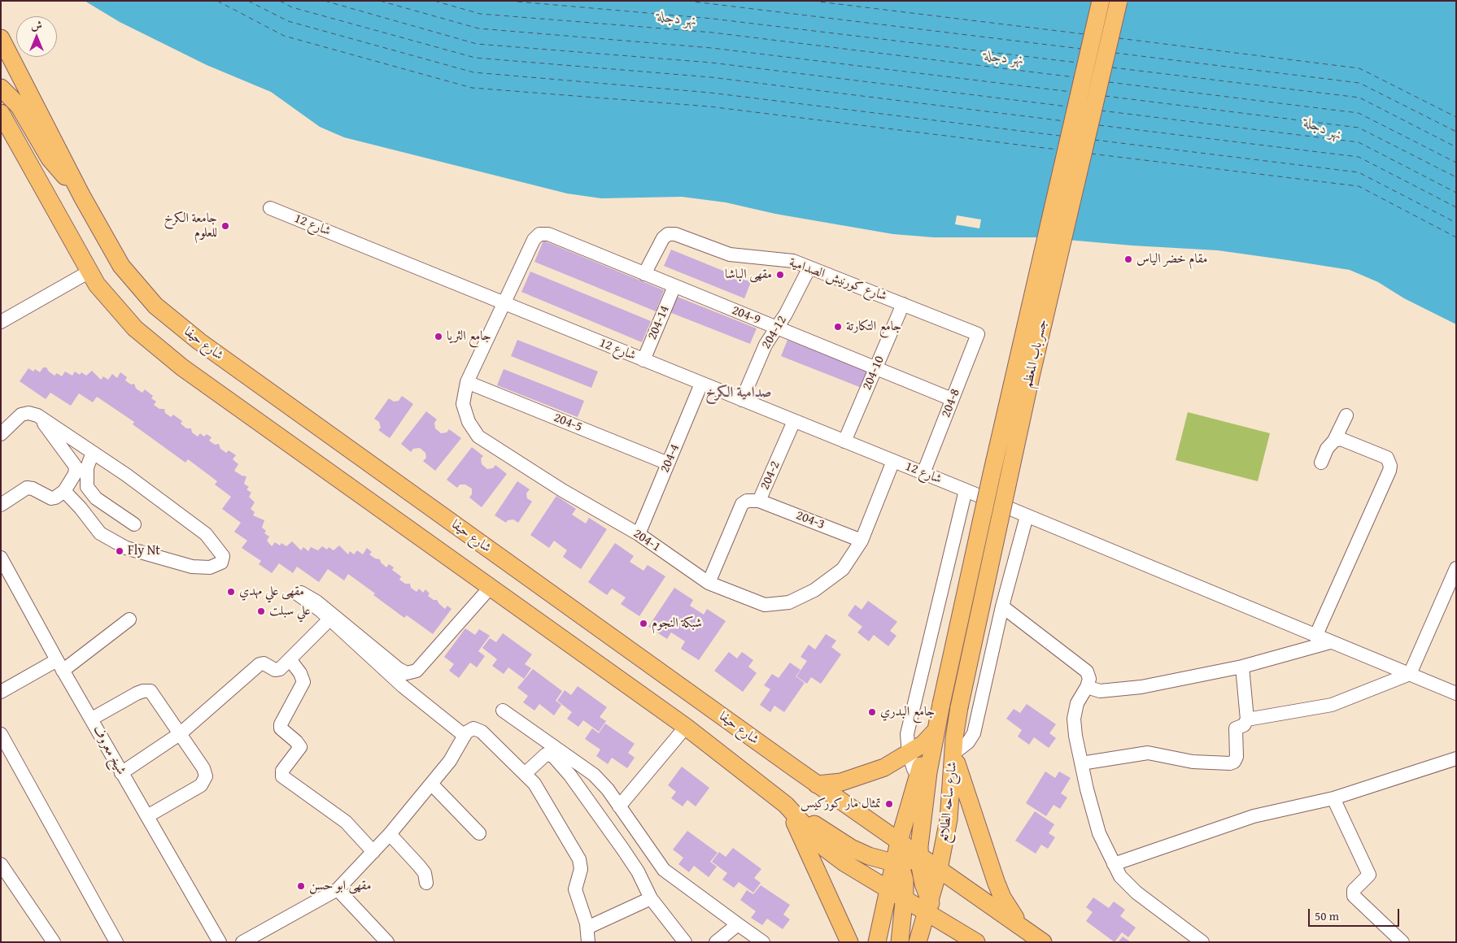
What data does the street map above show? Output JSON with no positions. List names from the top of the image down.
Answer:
{
  "streets": {
    "main road": ["شارع حيفا", "جسر باب المعظم", "شارع ساحه الطلائع"],
    "street": [
      "شارع 12",
      "شارع كورنيش الصدامية",
      "204-9",
      "204-14",
      "204-12",
      "204-10",
      "204-8",
      "204-5",
      "204-4",
      "204-2",
      "204-3",
      "204-1",
      "شیخ معروف"
    ]
  },
  "crossings": [
    ["شارع 12", "204-14"],
    ["شارع 12", "204-12"],
    ["شارع 12", "204-10"],
    ["شارع 12", "204-8"],
    ["شارع 12", "204-4"],
    ["شارع 12", "204-2"],
    ["شارع 12", "204-1"],
    ["شارع كورنيش الصدامية", "204-9"],
    ["شارع كورنيش الصدامية", "204-12"],
    ["شارع كورنيش الصدامية", "204-10"],
    ["شارع كورنيش الصدامية", "204-8"],
    ["204-9", "204-14"],
    ["204-9", "204-12"],
    ["204-9", "204-10"],
    ["204-9", "204-8"],
    ["204-9", "204-1"],
    ["شارع حيفا", "شارع ساحه الطلائع"],
    ["جسر باب المعظم", "شارع ساحه الطلائع"],
    ["204-5", "204-4"],
    ["204-5", "204-1"],
    ["204-4", "204-1"],
    ["204-2", "204-3"],
    ["204-2", "204-1"],
    ["204-3", "204-1"]
  ],
  "districts": ["صدامية الكرخ"],
  "water": ["نهر دجلة"],
  "places": [
    "جامعة الكرخ للعلوم",
    "مقام خضر الياس",
    "مقهى الباشا",
    "جامع التكارتة",
    "جامع الثريا",
    "Fly Nt",
    "مقهى علي مهدي",
    "علي سبلت",
    "شبكة النجوم",
    "جامع البدري",
    "تمثال مار كوركيس",
    "مقهى ابو حسن"
  ],
  "scale_bar": "50 m",
  "north": "top"
}
